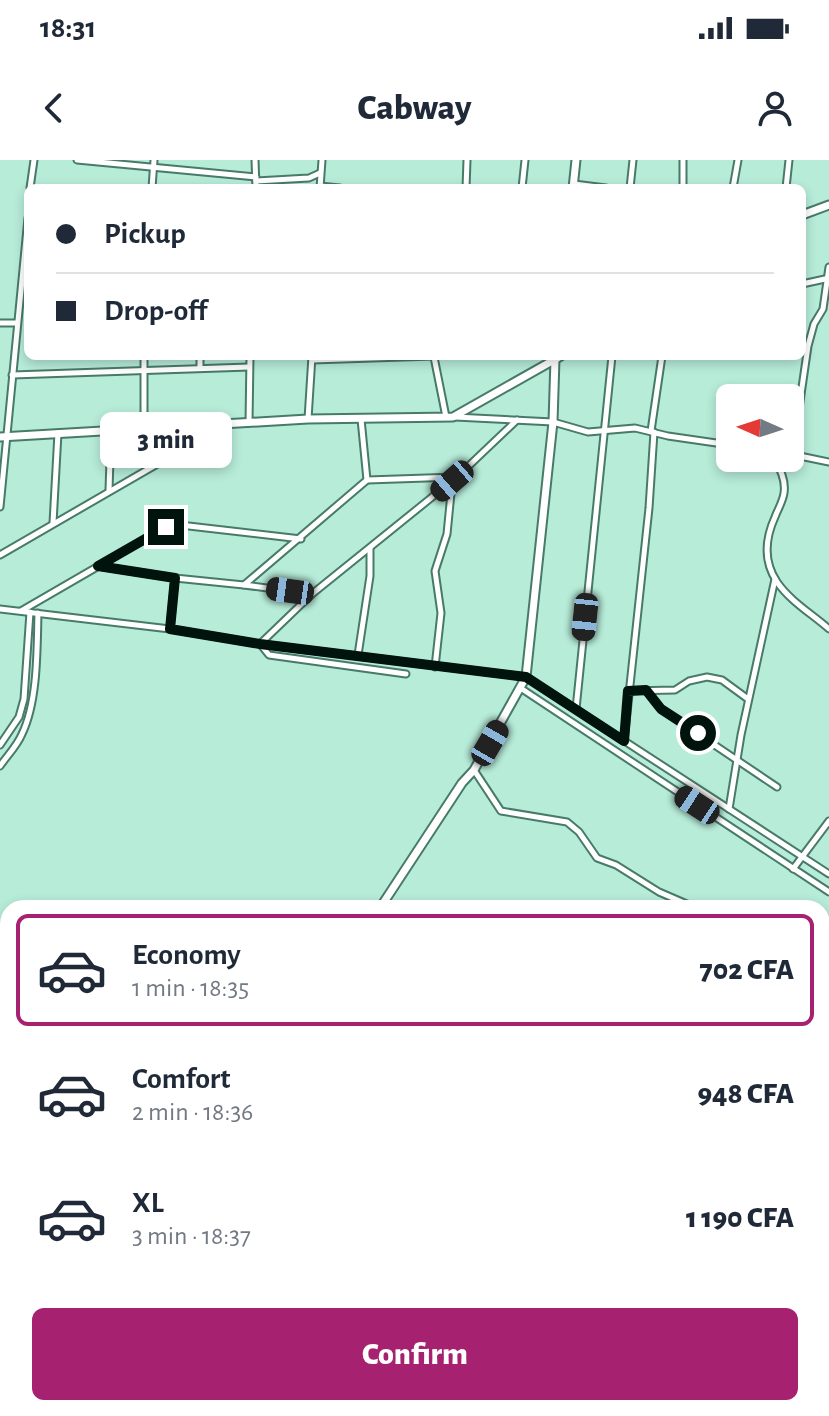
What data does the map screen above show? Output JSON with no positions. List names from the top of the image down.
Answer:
{
  "north": "left",
  "page": {
    "status": "18:31",
    "header": "Cabway",
    "banner": ["Pickup", "Drop-off"],
    "bubble": "3 min",
    "list": [
      {
        "name": "Economy",
        "note": "1 min · 18:35",
        "value": "702 CFA"
      },
      {
        "name": "Comfort",
        "note": "2 min · 18:36",
        "value": "948 CFA"
      },
      {
        "name": "XL",
        "note": "3 min · 18:37",
        "value": "1 190 CFA"
      }
    ],
    "buttons": "Confirm"
  }
}
